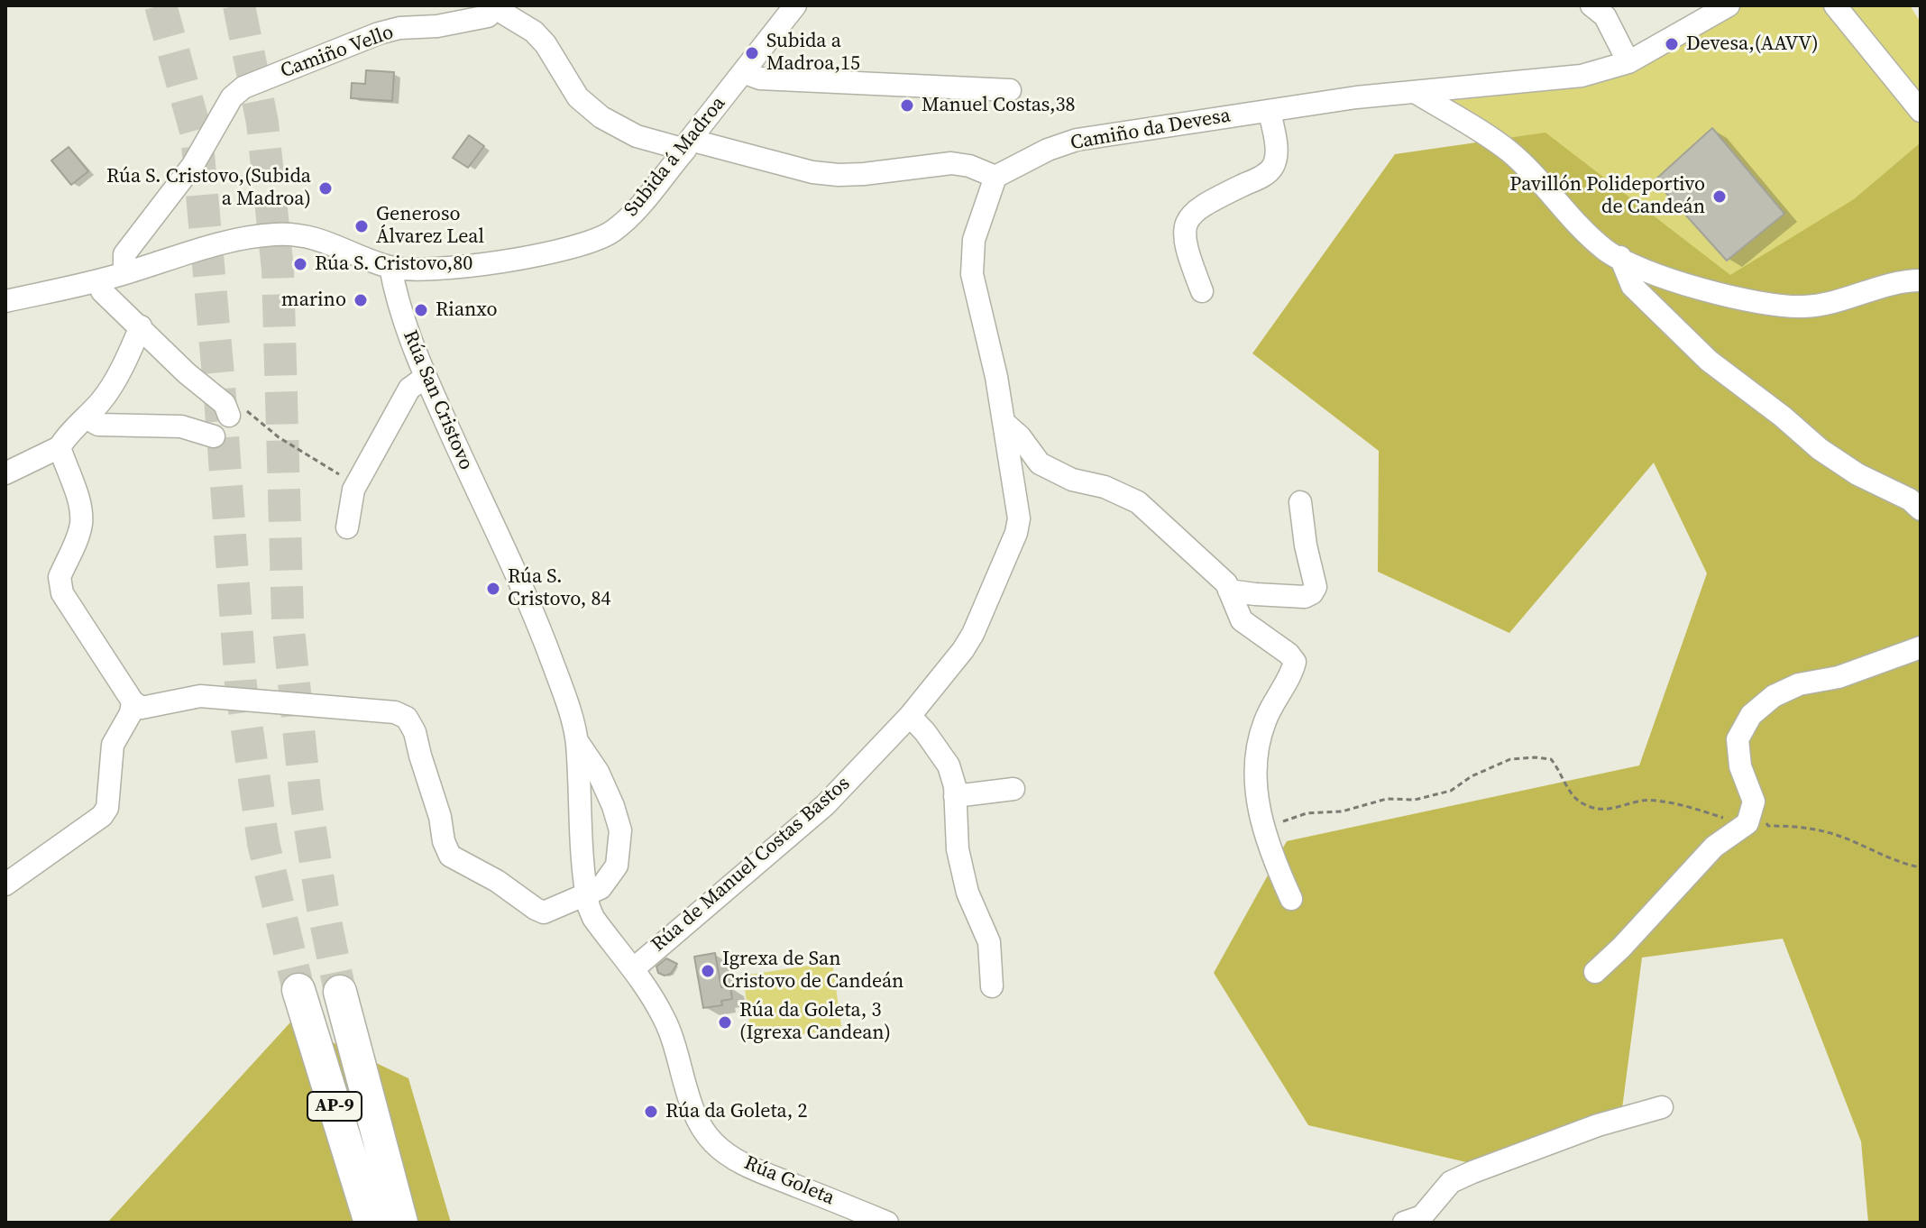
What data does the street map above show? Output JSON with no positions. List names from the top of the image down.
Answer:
{
  "streets": {
    "highway": ["AP-9"],
    "street": [
      "Camiño Vello",
      "Camiño da Devesa",
      "Subida á Madroa",
      "Rúa San Cristovo",
      "Rúa de Manuel Costas Bastos",
      "Rúa Goleta"
    ]
  },
  "crossings": [
    ["Camiño Vello", "Subida á Madroa"],
    ["Camiño da Devesa", "Rúa de Manuel Costas Bastos"],
    ["Subida á Madroa", "Rúa San Cristovo"],
    ["Rúa San Cristovo", "Rúa de Manuel Costas Bastos"],
    ["Rúa San Cristovo", "Rúa Goleta"],
    ["Rúa de Manuel Costas Bastos", "Rúa Goleta"]
  ],
  "places": [
    "Devesa,(AAVV)",
    "Subida a Madroa,15",
    "Manuel Costas,38",
    "Rúa S. Cristovo,(Subida a Madroa)",
    "Pavillón Polideportivo de Candeán",
    "Generoso Álvarez Leal",
    "Rúa S. Cristovo,80",
    "marino",
    "Rianxo",
    "Rúa S. Cristovo, 84",
    "Igrexa de San Cristovo de Candeán",
    "Rúa da Goleta, 3 (Igrexa Candean)",
    "Rúa da Goleta, 2"
  ]
}
